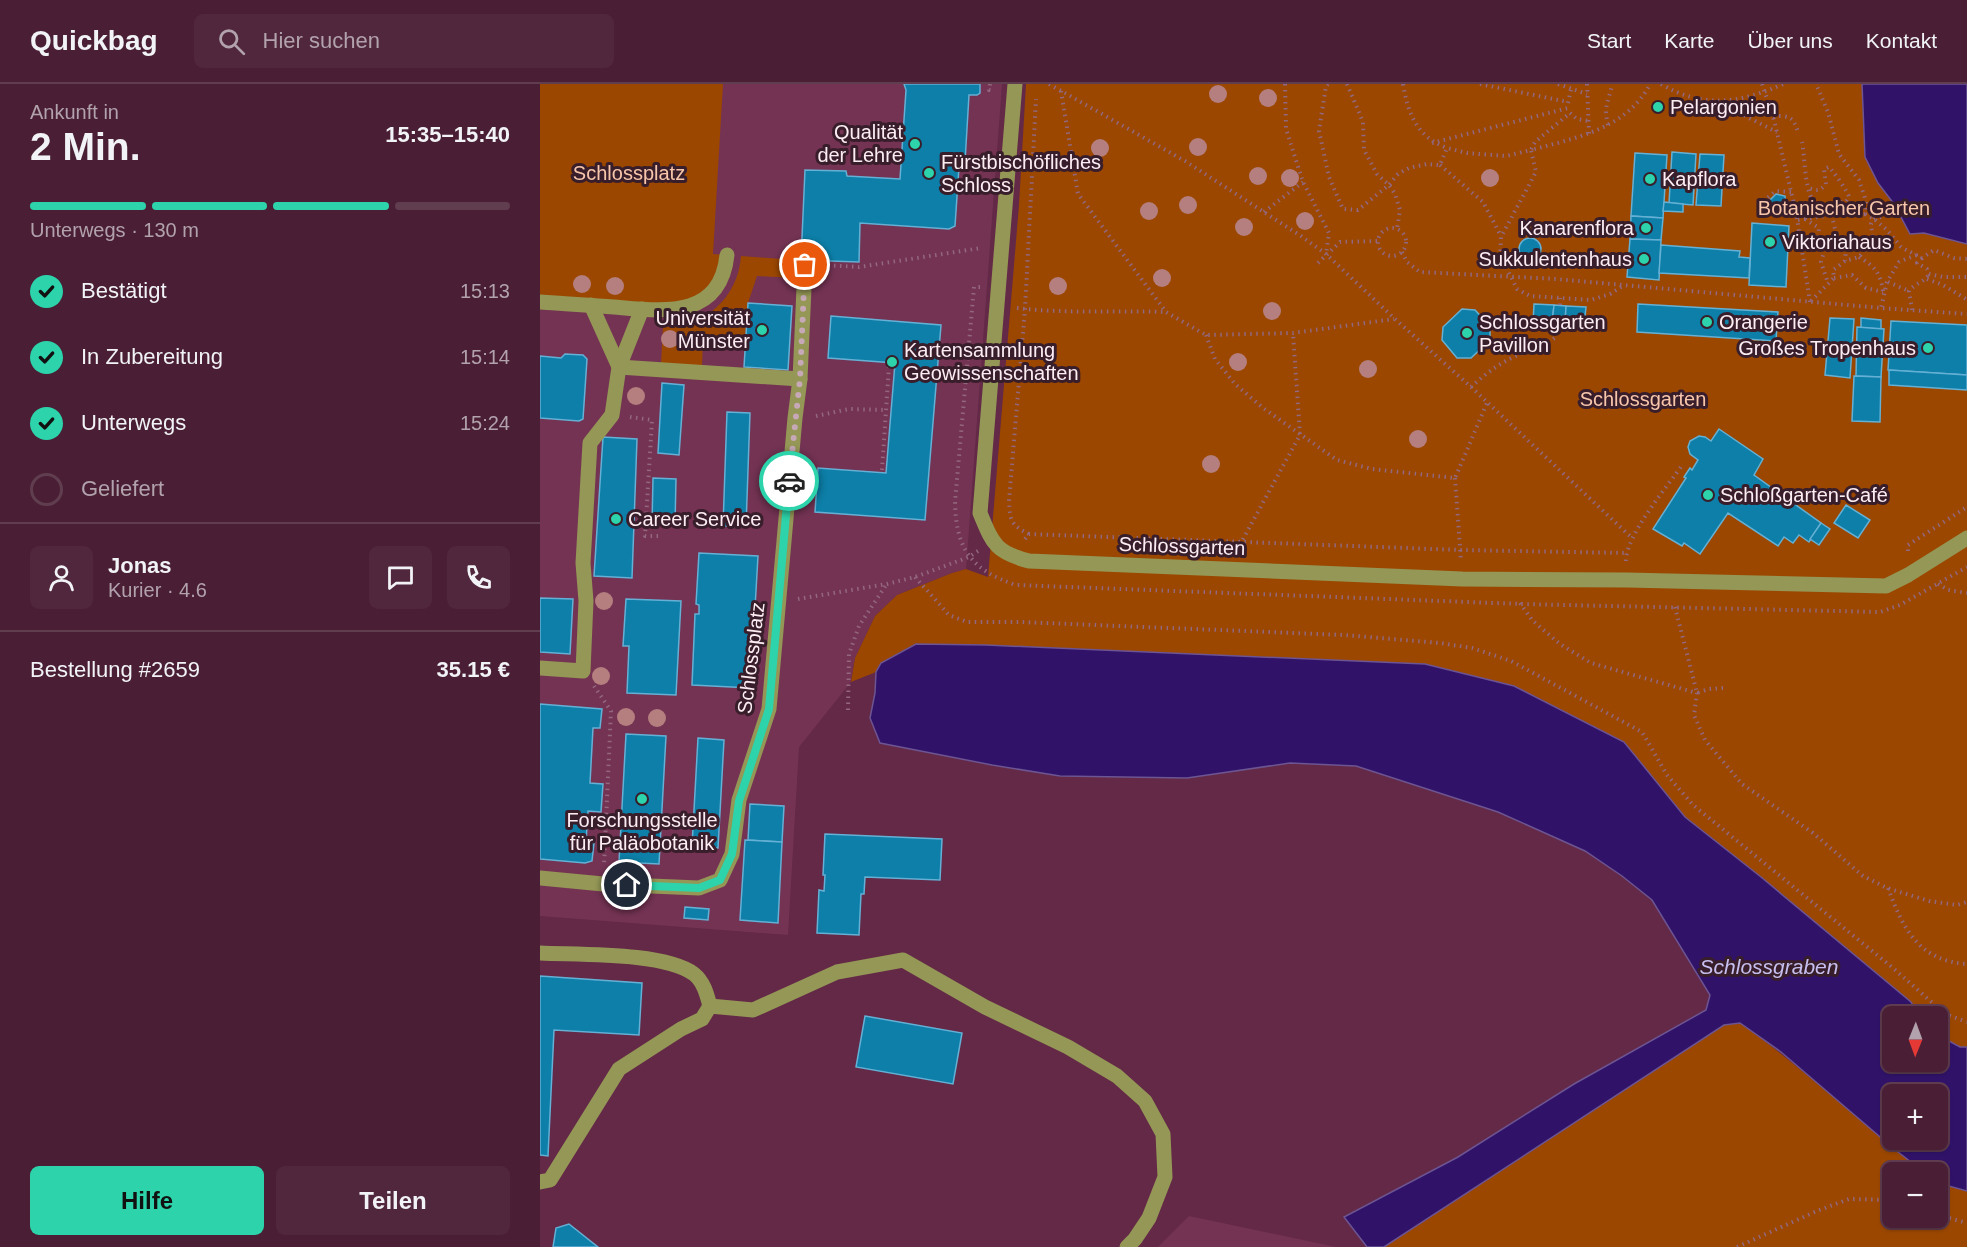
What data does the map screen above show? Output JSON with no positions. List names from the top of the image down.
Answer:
{
  "streets": {
    "lane": ["Schlossgarten", "Schlossplatz"]
  },
  "water": ["Schlossgraben"],
  "parks": ["Schlossplatz", "Botanischer Garten", "Schlossgarten"],
  "places": [
    "Pelargonien",
    "Qualität der Lehre",
    "Fürstbischöfliches Schloss",
    "Kapflora",
    "Kanarenflora",
    "Viktoriahaus",
    "Sukkulentenhaus",
    "Orangerie",
    "Universität Münster",
    "Schlossgarten Pavillon",
    "Großes Tropenhaus",
    "Kartensammlung Geowissenschaften",
    "Schloßgarten-Café",
    "Career Service",
    "Forschungsstelle für Paläobotanik"
  ],
  "north": "bottom",
  "page": {
    "header": "Quickbag",
    "search": "Hier suchen",
    "nav": [
      "Start",
      "Karte",
      "Über uns",
      "Kontakt"
    ],
    "heading": ["2 Min.", "Ankunft in", "15:35–15:40"],
    "panel": [
      "Jonas",
      "Kurier · 4.6",
      "Bestellung #2659",
      "35.15 €"
    ],
    "bar": "Unterwegs · 130 m",
    "list": [
      ["Bestätigt", "15:13"],
      ["In Zubereitung", "15:14"],
      ["Unterwegs", "15:24"],
      "Geliefert"
    ],
    "map_buttons": ["+", "−"],
    "buttons": ["Hilfe", "Teilen"]
  }
}
